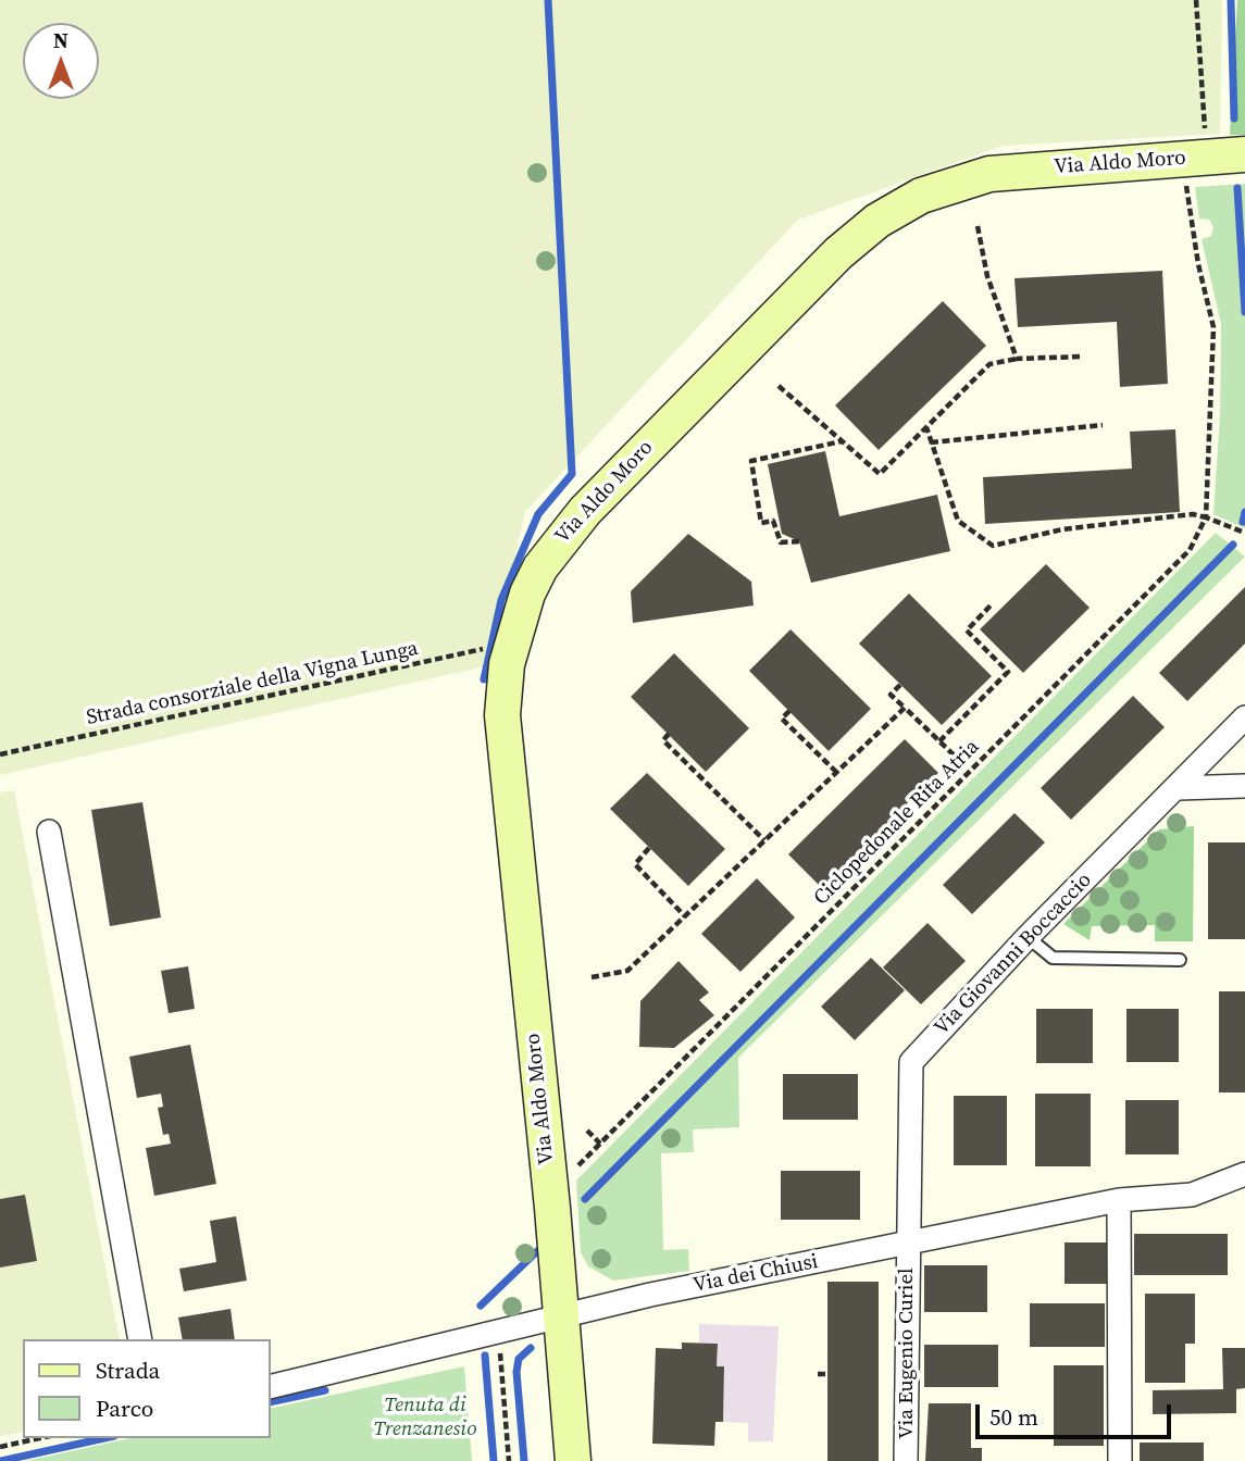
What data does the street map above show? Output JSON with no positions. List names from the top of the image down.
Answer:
{
  "streets": {
    "street": [
      "Via Aldo Moro",
      "Via Giovanni Boccaccio",
      "Via dei Chiusi",
      "Via Eugenio Curiel"
    ],
    "path": ["Strada consorziale della Vigna Lunga", "Ciclopedonale Rita Atria"]
  },
  "crossings": [
    ["Via Aldo Moro", "Strada consorziale della Vigna Lunga"],
    ["Via Aldo Moro", "Ciclopedonale Rita Atria"],
    ["Via Aldo Moro", "Via dei Chiusi"],
    ["Via Giovanni Boccaccio", "Via dei Chiusi"],
    ["Via Giovanni Boccaccio", "Via Eugenio Curiel"],
    ["Via dei Chiusi", "Via Eugenio Curiel"]
  ],
  "parks": ["Tenuta di Trenzanesio"],
  "legend": ["Strada", "Parco"],
  "scale_bar": "50 m",
  "north": "top"
}
